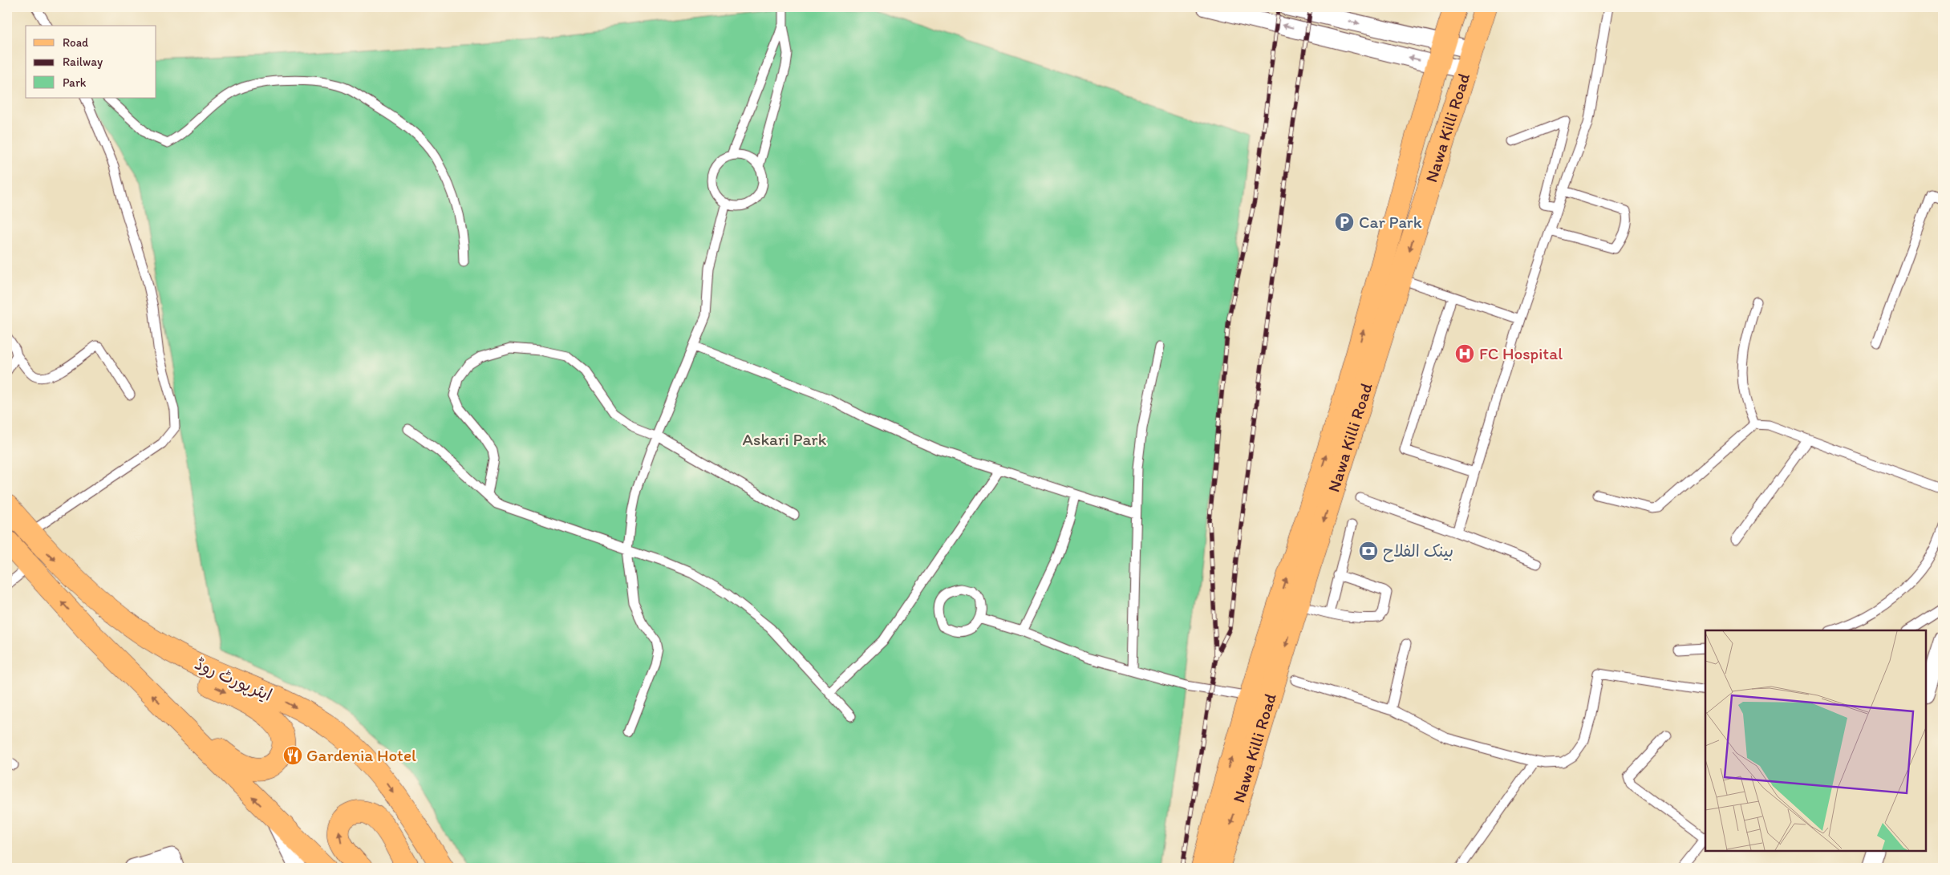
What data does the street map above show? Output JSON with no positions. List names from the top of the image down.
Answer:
{
  "streets": {
    "main road": ["Nawa Killi Road", "ایئرپورٹ روڈ"]
  },
  "parks": ["Askari Park"],
  "places": {
    "parking": ["Car Park"],
    "hospital": ["FC Hospital"],
    "bank": ["بینک الفلاح"],
    "restaurant": ["Gardenia Hotel"]
  },
  "legend": ["Road", "Railway", "Park"]
}
